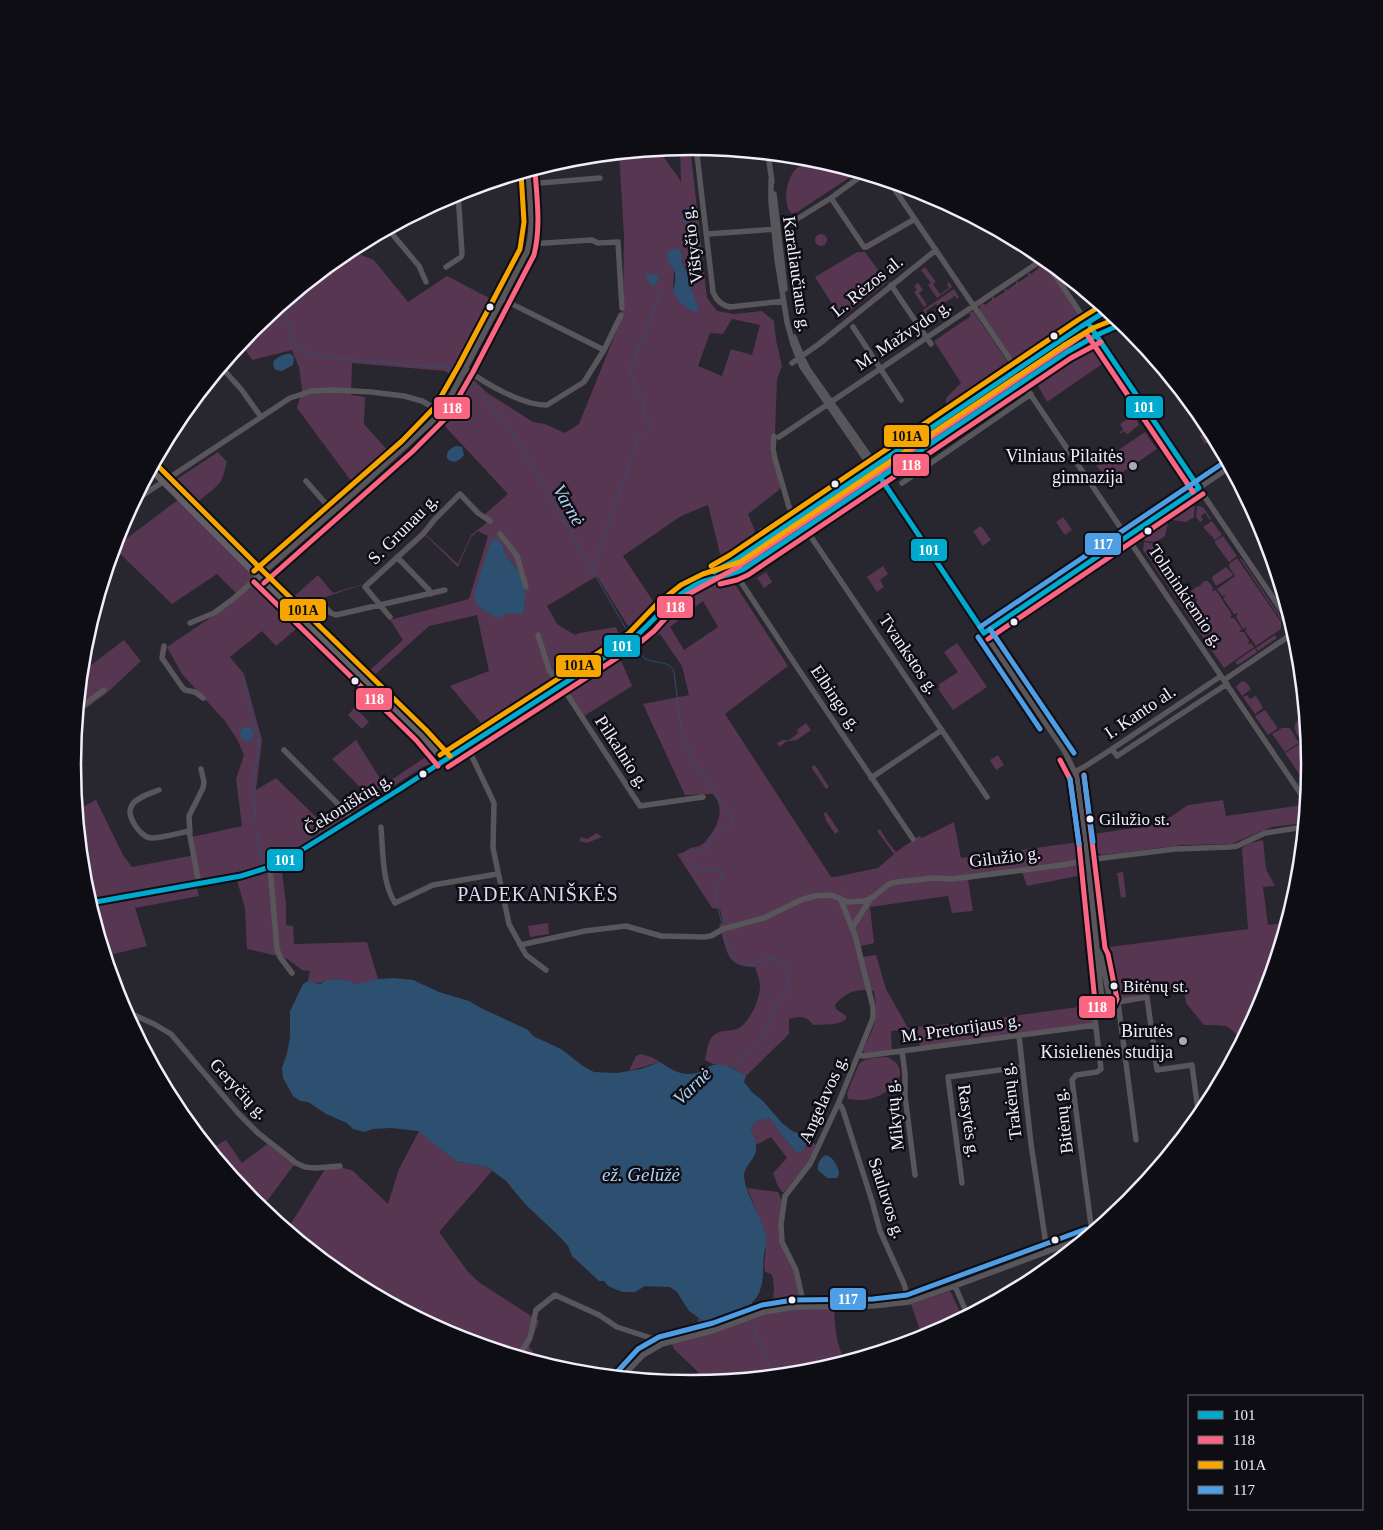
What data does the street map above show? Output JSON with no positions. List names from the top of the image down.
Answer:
{
  "streets": {
    "main road": ["Čekoniškių g."],
    "street": [
      "Vištyčio g.",
      "Karaliaučiaus g.",
      "L. Rėzos al.",
      "M. Mažvydo g.",
      "S. Grunau g.",
      "Tolminkiemio g.",
      "Tvankstos g.",
      "Elbingo g.",
      "I. Kanto al.",
      "Pilkalnio g.",
      "Gilužio g.",
      "M. Pretorijaus g.",
      "Geryčių g.",
      "Angelavos g.",
      "Trakėnų g.",
      "Mikytų g.",
      "Rasytės g.",
      "Bitėnų g.",
      "Sauluvos g."
    ]
  },
  "crossings": [
    ["Vištyčio g.", "Karaliaučiaus g."],
    ["Karaliaučiaus g.", "L. Rėzos al."],
    ["Karaliaučiaus g.", "M. Mažvydo g."],
    ["Karaliaučiaus g.", "I. Kanto al."],
    ["Karaliaučiaus g.", "Gilužio g."],
    ["Karaliaučiaus g.", "Bitėnų g."],
    ["Tolminkiemio g.", "I. Kanto al."],
    ["Pilkalnio g.", "Čekoniškių g."],
    ["Gilužio g.", "Angelavos g."],
    ["Gilužio g.", "Bitėnų g."],
    ["M. Pretorijaus g.", "Angelavos g."],
    ["M. Pretorijaus g.", "Trakėnų g."],
    ["M. Pretorijaus g.", "Mikytų g."],
    ["M. Pretorijaus g.", "Bitėnų g."],
    ["Angelavos g.", "Sauluvos g."],
    ["Trakėnų g.", "Rasytės g."]
  ],
  "districts": ["PADEKANIŠKĖS"],
  "water": ["Varnė", "ež. Gelūžė"],
  "places": [
    "Vilniaus Pilaitės gimnazija",
    "Gilužio st.",
    "Bitėnų st.",
    "Birutės Kisielienės studija"
  ],
  "lines": [
    "transit line 118",
    "transit line 101A",
    "transit line 101",
    "transit line 117"
  ],
  "legend": [
    "101",
    "118",
    "101A",
    "117"
  ]
}
